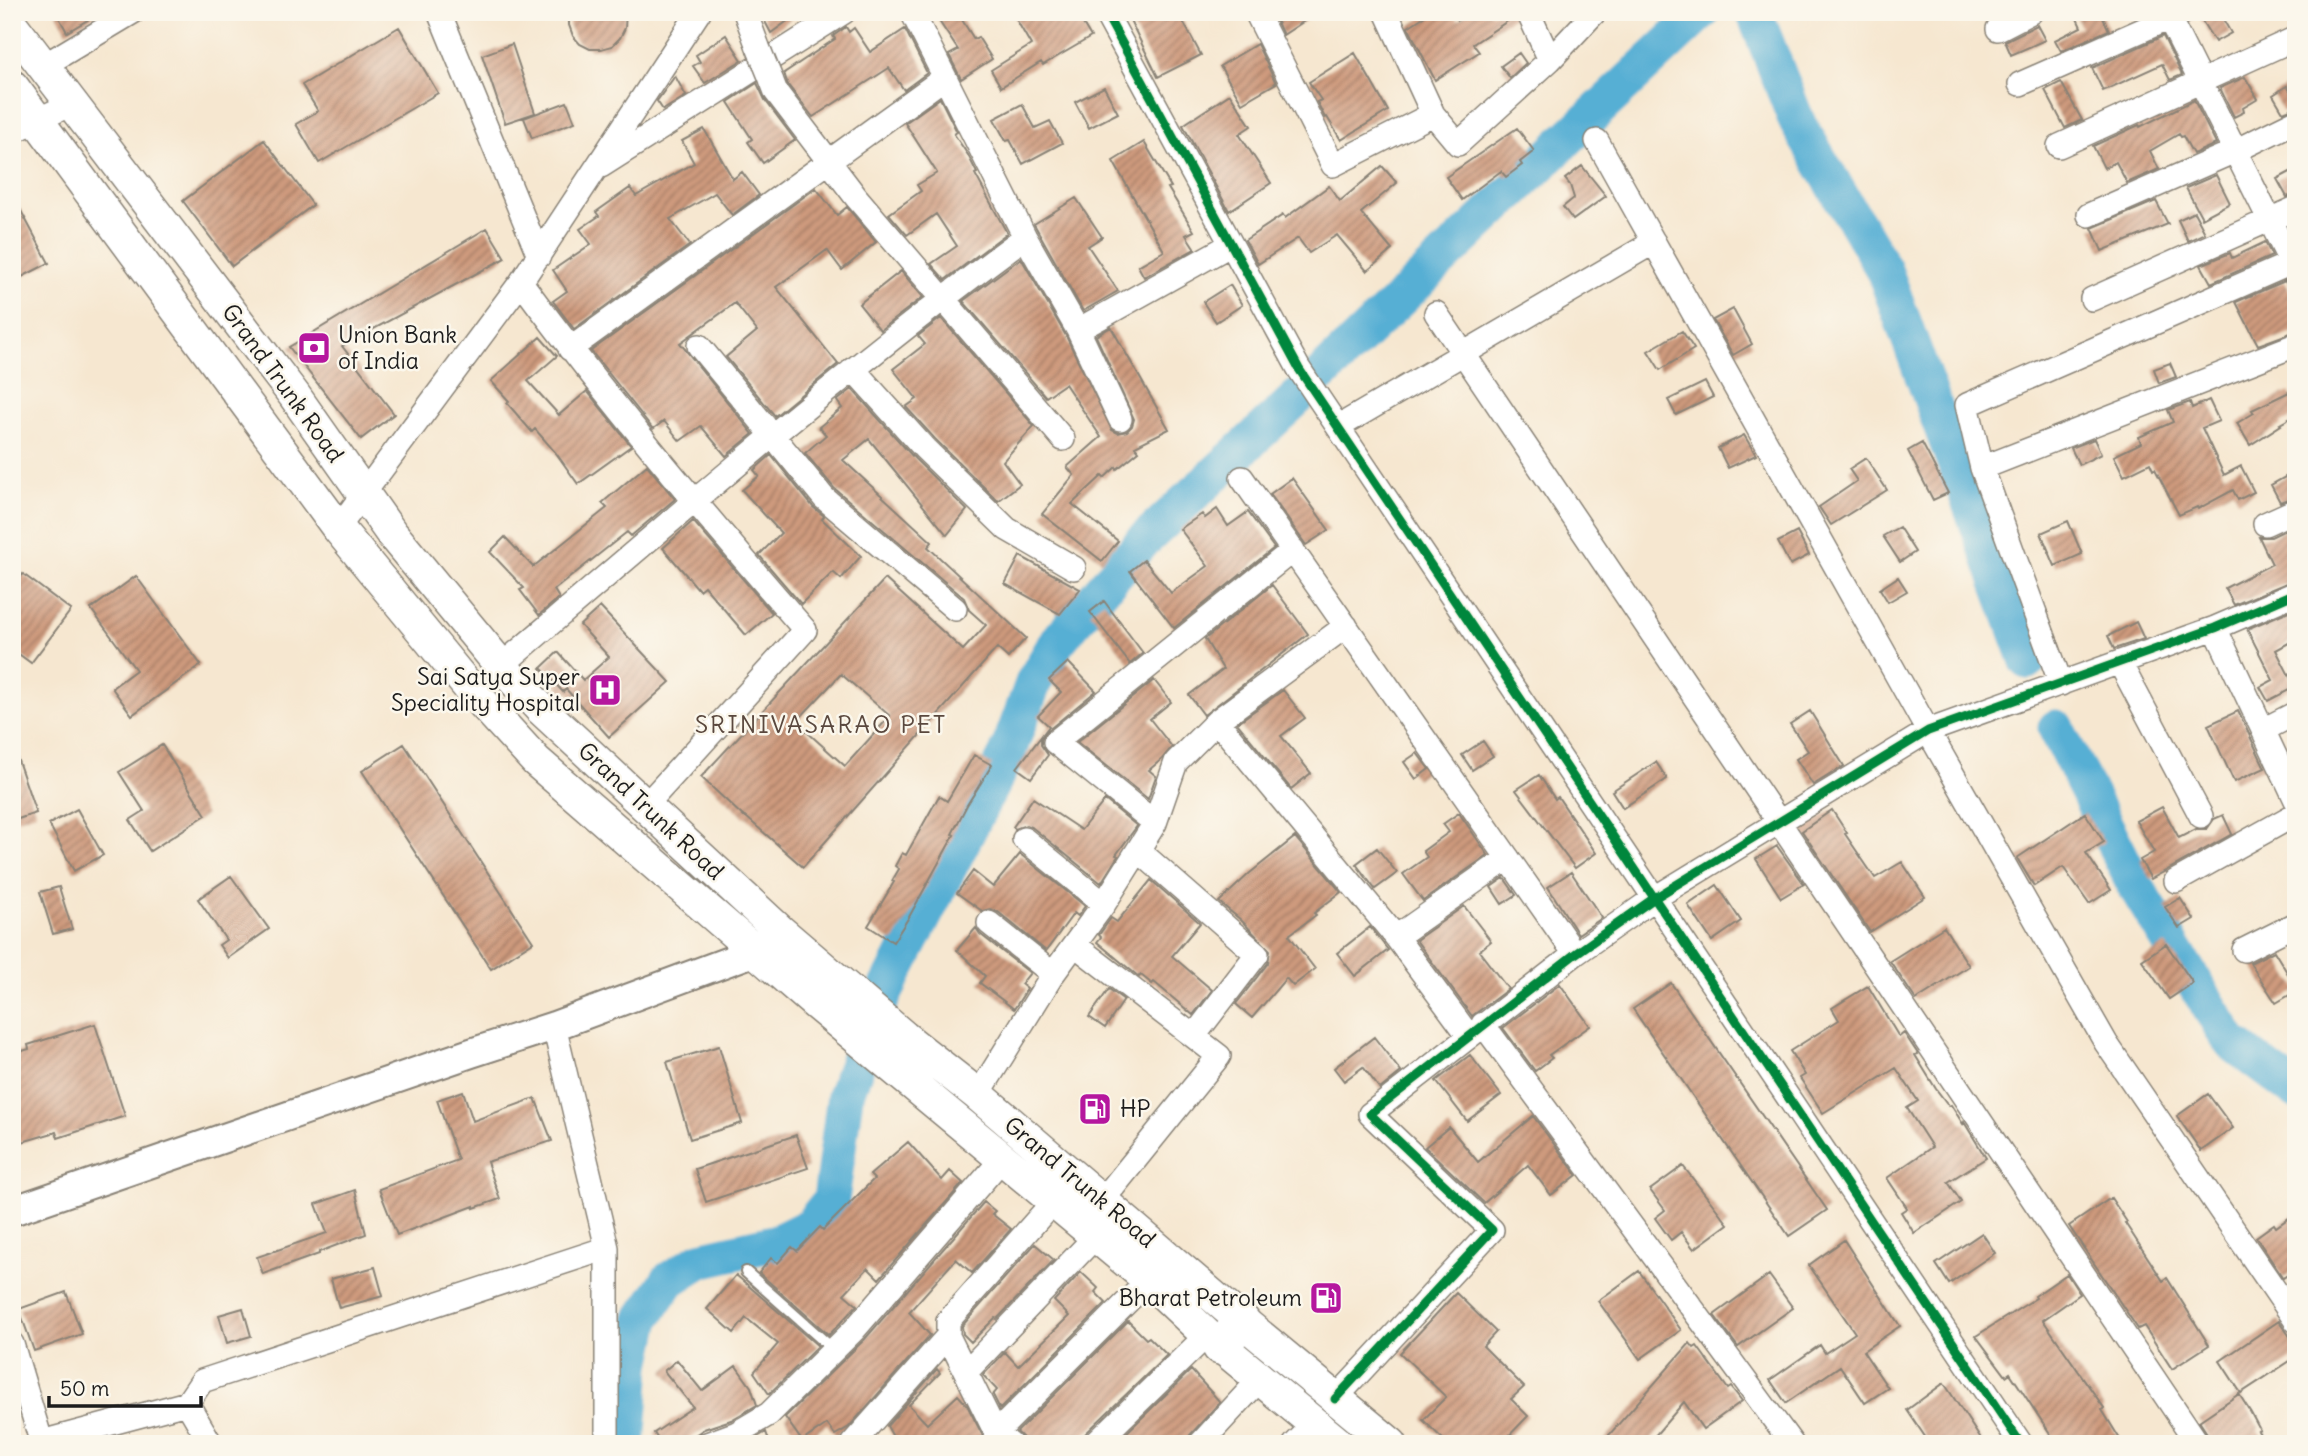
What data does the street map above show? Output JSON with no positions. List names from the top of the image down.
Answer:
{
  "streets": {
    "main road": ["Grand Trunk Road"]
  },
  "districts": ["SRINIVASARAO PET"],
  "places": {
    "bank": ["Union Bank of India"],
    "hospital": ["Sai Satya Super Speciality Hospital"],
    "fuel station": ["HP", "Bharat Petroleum"]
  },
  "scale_bar": "50 m"
}
